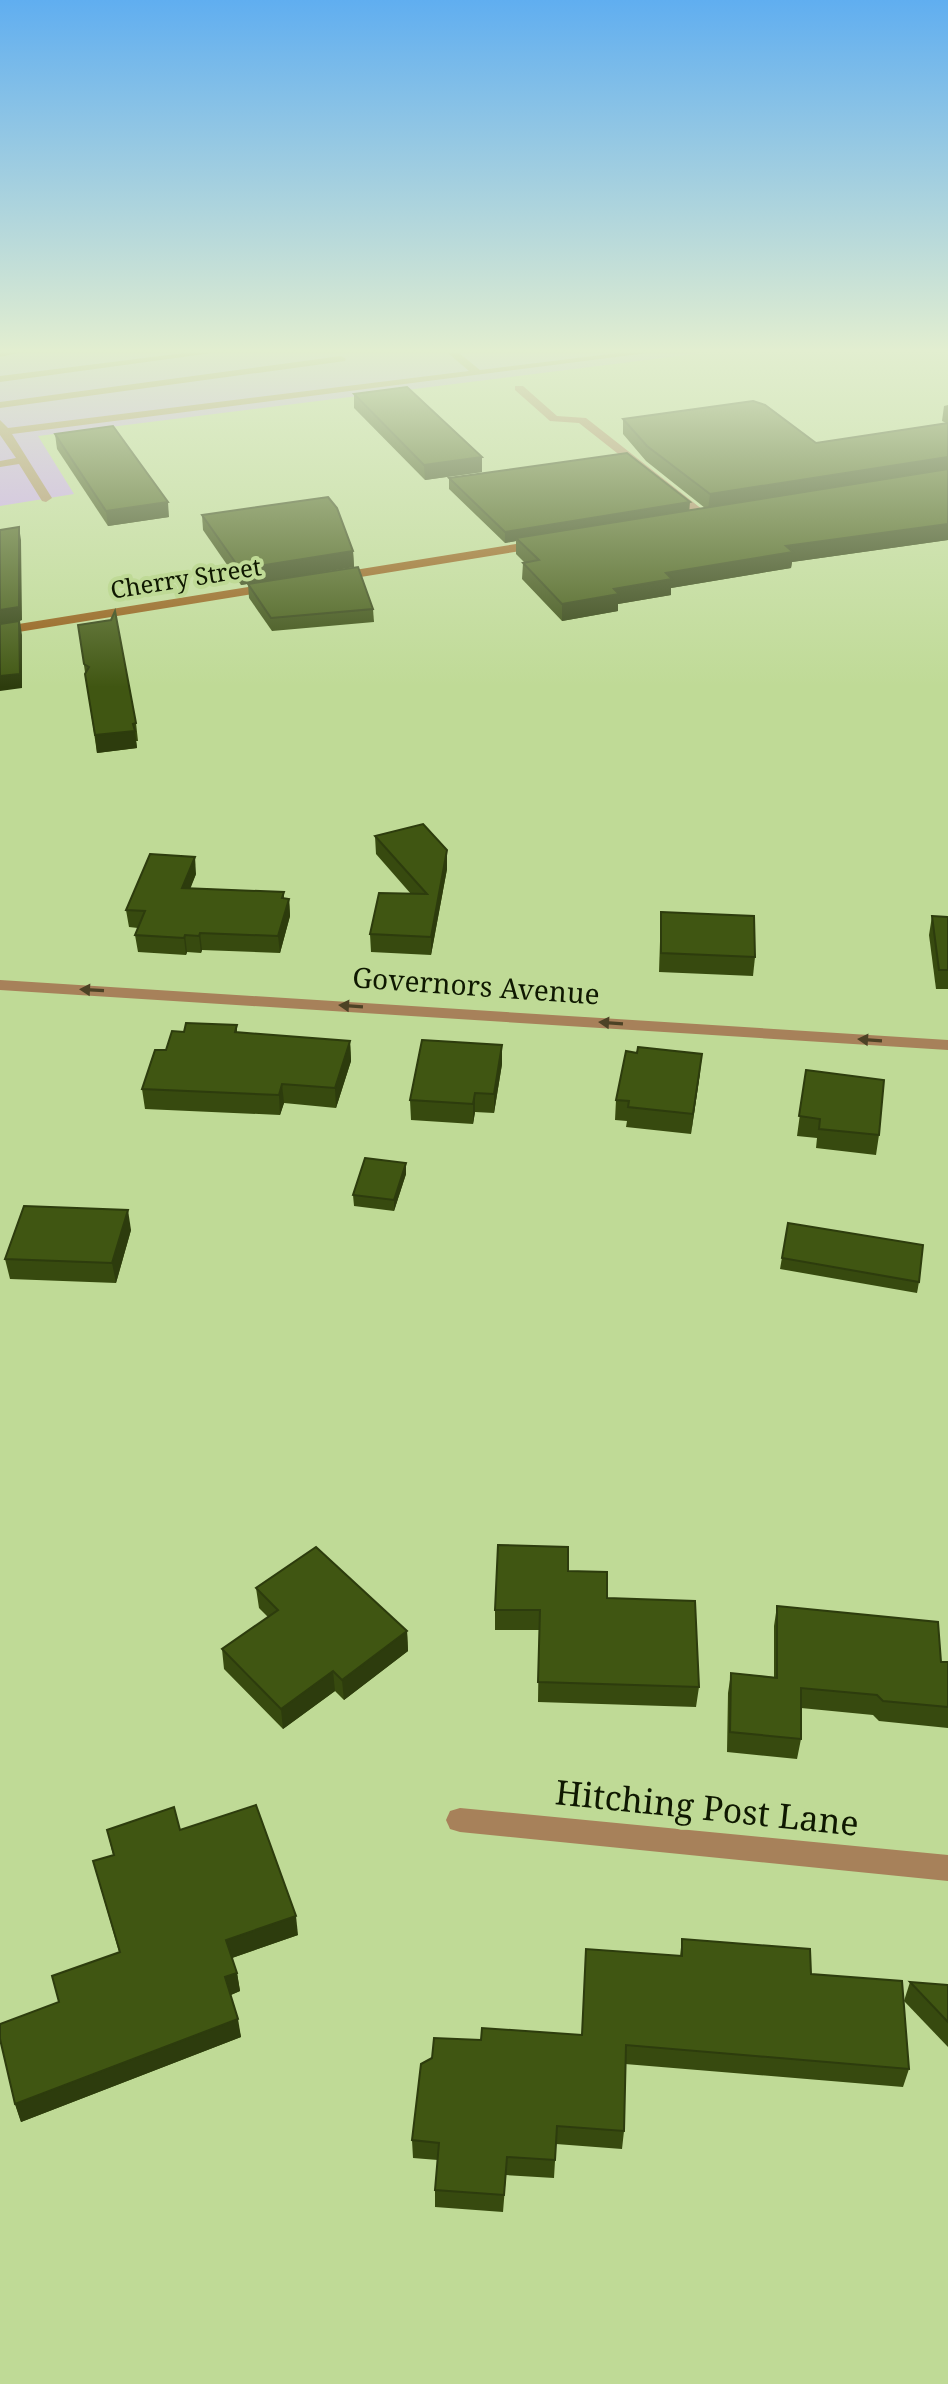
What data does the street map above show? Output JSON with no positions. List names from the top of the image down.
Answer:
{
  "streets": {
    "main road": ["Cherry Street"],
    "street": ["Governors Avenue", "Hitching Post Lane"]
  },
  "one_way": ["Governors Avenue"]
}
